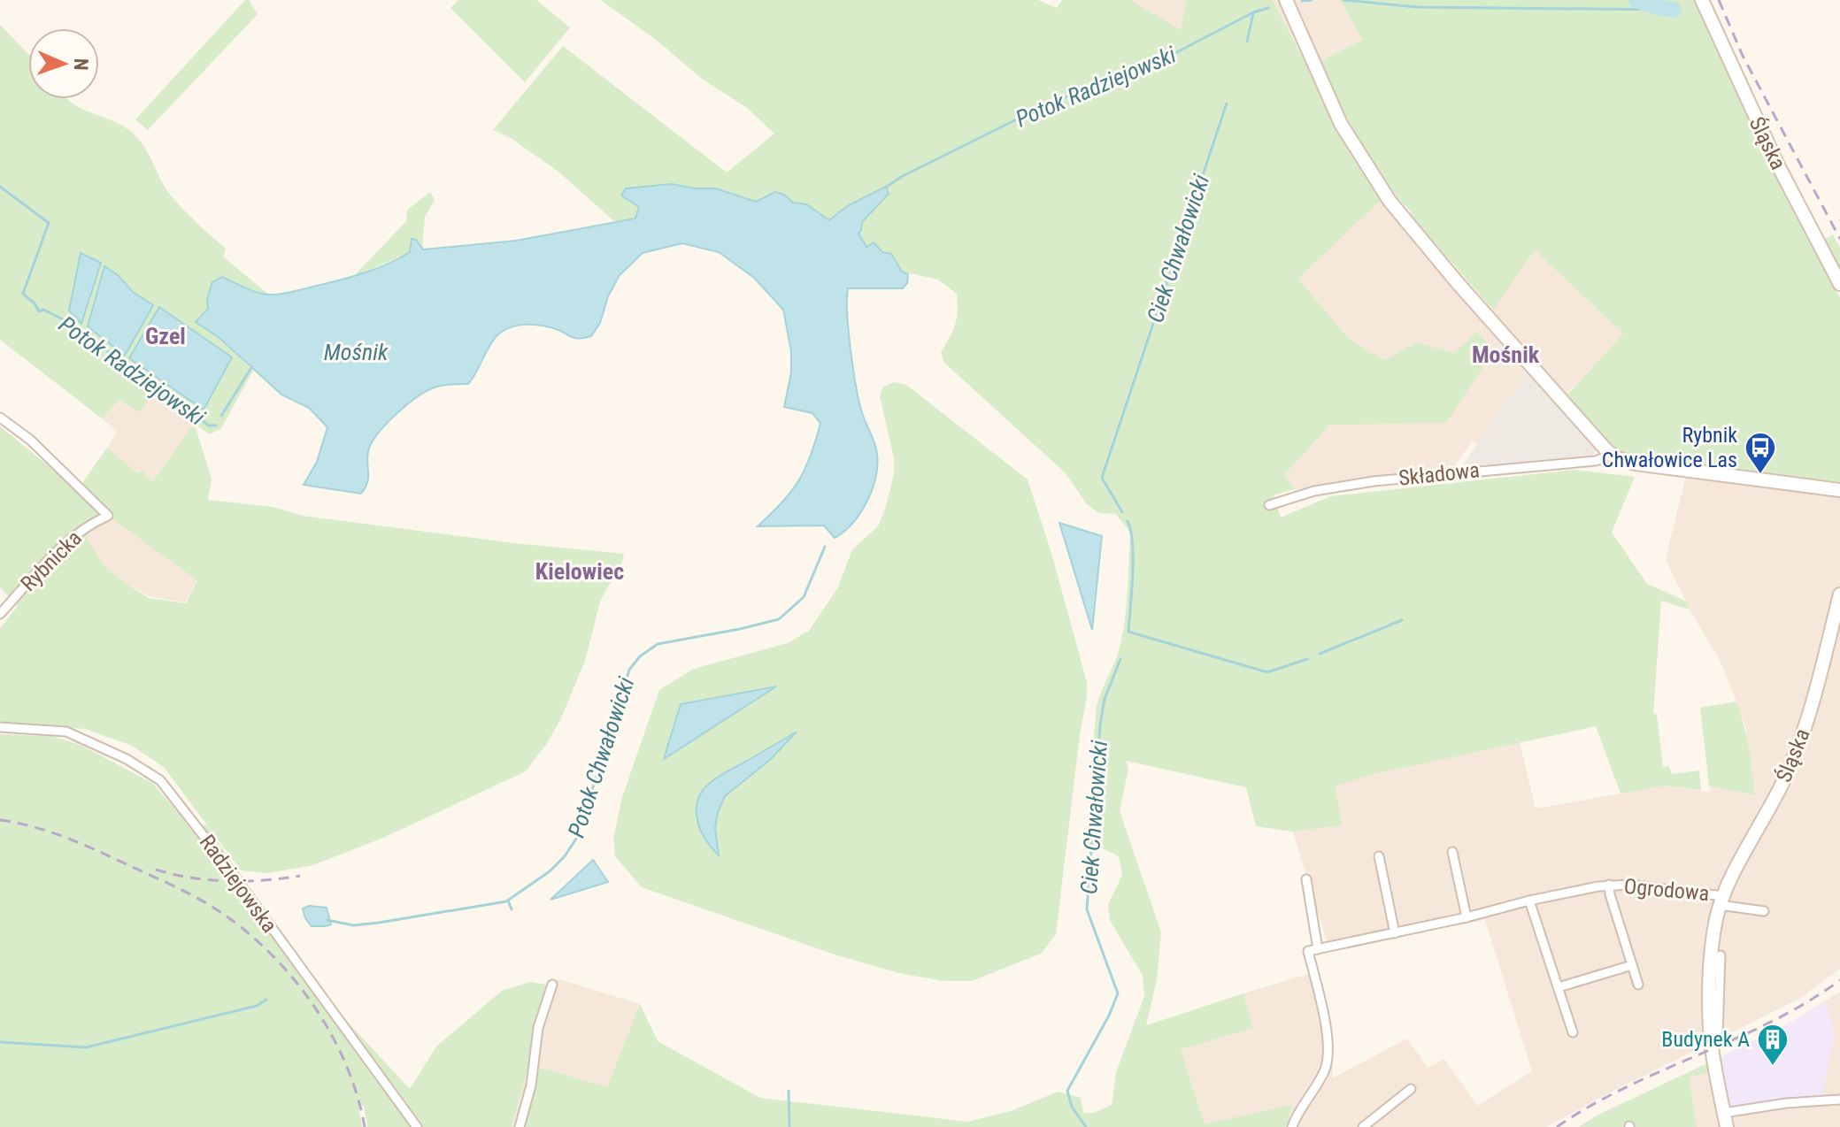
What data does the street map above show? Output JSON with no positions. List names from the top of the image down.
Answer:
{
  "streets": {
    "street": [
      "Śląska",
      "Składowa",
      "Rybnicka",
      "Radziejowska",
      "Ogrodowa"
    ]
  },
  "crossings": [
    ["Śląska", "Ogrodowa"]
  ],
  "districts": ["Gzel", "Mośnik", "Kielowiec"],
  "water": [
    "Potok Radziejowski",
    "Ciek Chwałowicki",
    "Mośnik",
    "Potok Chwałowicki"
  ],
  "places": {
    "bus stop": ["Rybnik Chwałowice Las"],
    "building": ["Budynek A"]
  },
  "north": "right"
}
